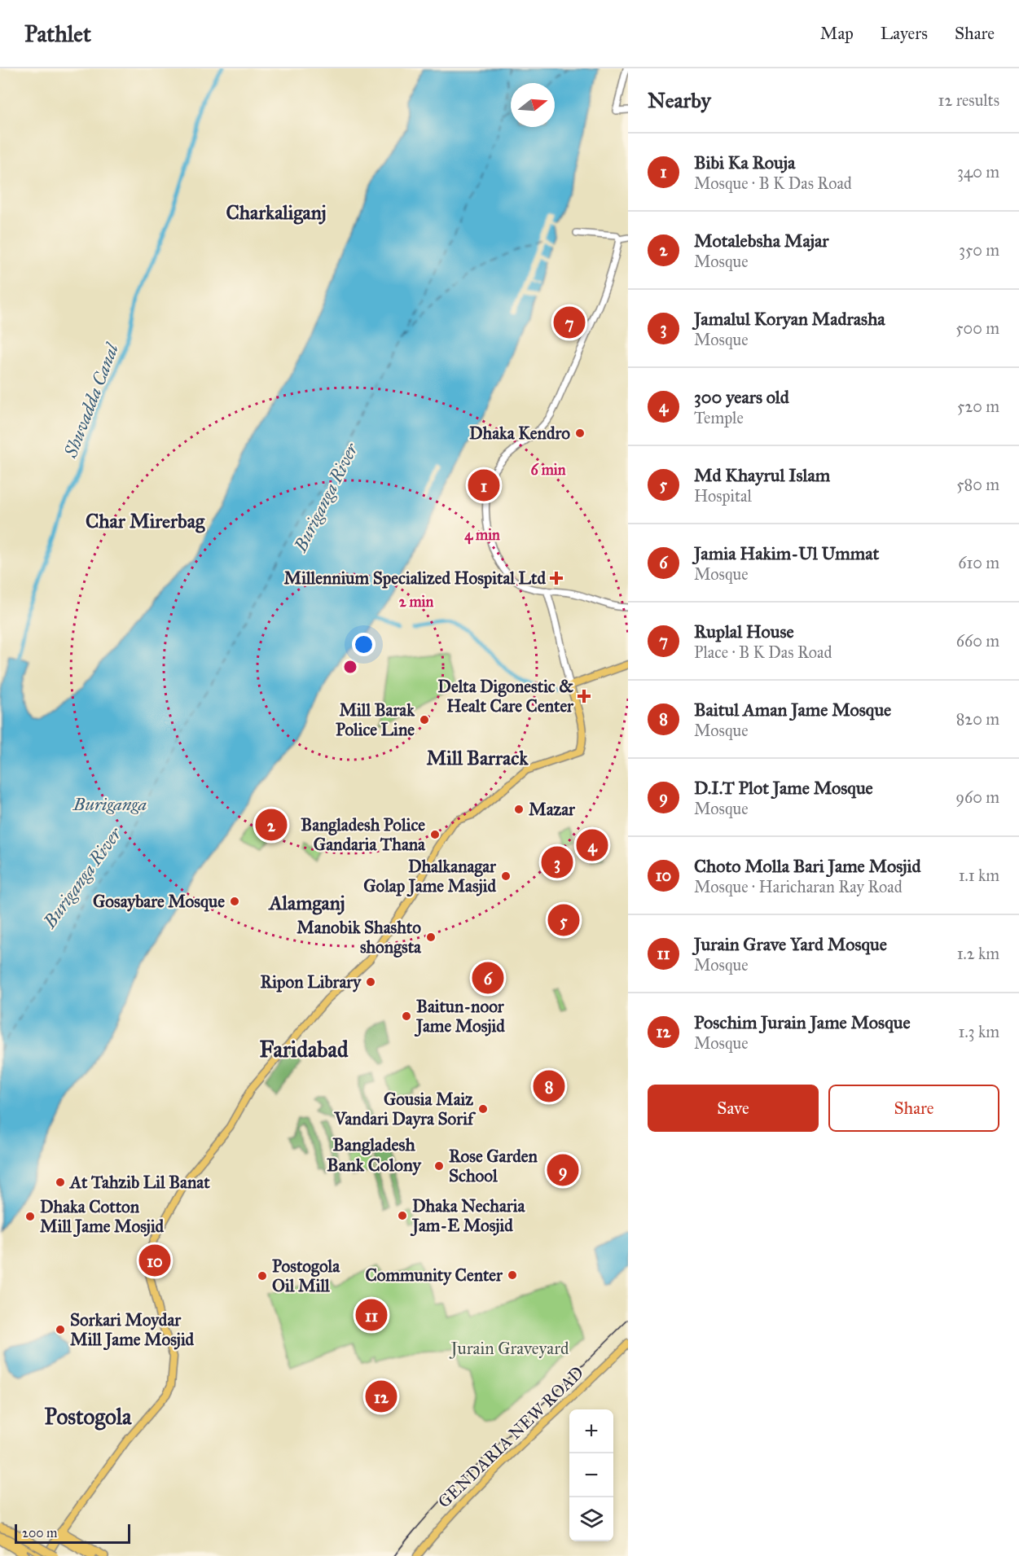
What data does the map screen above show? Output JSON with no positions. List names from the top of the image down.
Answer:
{
  "streets": {
    "main road": ["GENDARIA NEW ROAD"]
  },
  "districts": [
    "Charkaliganj",
    "Char Mirerbag",
    "Mill Barrack",
    "Alamganj",
    "Faridabad",
    "Bangladesh Bank Colony",
    "Postogola"
  ],
  "water": ["Shuvadda Canal", "Buriganga River", "Buriganga"],
  "parks": ["Jurain Graveyard"],
  "places": {
    "other": [
      "Dhaka Kendro",
      "Mill Barak Police Line",
      "Mazar",
      "Bangladesh Police Gandaria Thana",
      "Dhalkanagar Golap Jame Masjid",
      "Gosaybare Mosque",
      "Manobik Shashto shongsta",
      "Ripon Library",
      "Baitun-noor Jame Mosjid",
      "Gousia Maiz Vandari Dayra Sorif",
      "Rose Garden School",
      "At Tahzib Lil Banat",
      "Dhaka Necharia Jam-E Mosjid",
      "Dhaka Cotton Mill Jame Mosjid",
      "Community Center",
      "Postogola Oil Mill",
      "Sorkari Moydar Mill Jame Mosjid"
    ],
    "health": ["Millennium Specialized Hospital Ltd", "Delta Digonestic & Healt Care Center"]
  },
  "scale_bar": "200 m",
  "north": "right",
  "page": {
    "header": "Pathlet",
    "nav": ["Map", "Layers", "Share"],
    "heading": ["Nearby", "12 results"],
    "list": [
      {
        "mark": "1",
        "name": "Bibi Ka Rouja",
        "note": "Mosque · B K Das Road",
        "value": "340 m"
      },
      {
        "mark": "2",
        "name": "Motalebsha Majar",
        "note": "Mosque",
        "value": "350 m"
      },
      {
        "mark": "3",
        "name": "Jamalul Koryan Madrasha",
        "note": "Mosque",
        "value": "500 m"
      },
      {
        "mark": "4",
        "name": "300 years old",
        "note": "Temple",
        "value": "520 m"
      },
      {
        "mark": "5",
        "name": "Md Khayrul Islam",
        "note": "Hospital",
        "value": "580 m"
      },
      {
        "mark": "6",
        "name": "Jamia Hakim-Ul Ummat",
        "note": "Mosque",
        "value": "610 m"
      },
      {
        "mark": "7",
        "name": "Ruplal House",
        "note": "Place · B K Das Road",
        "value": "660 m"
      },
      {
        "mark": "8",
        "name": "Baitul Aman Jame Mosque",
        "note": "Mosque",
        "value": "820 m"
      },
      {
        "mark": "9",
        "name": "D.I.T Plot Jame Mosque",
        "note": "Mosque",
        "value": "960 m"
      },
      {
        "mark": "10",
        "name": "Choto Molla Bari Jame Mosjid",
        "note": "Mosque · Haricharan Ray Road",
        "value": "1.1 km"
      },
      {
        "mark": "11",
        "name": "Jurain Grave Yard Mosque",
        "note": "Mosque",
        "value": "1.2 km"
      },
      {
        "mark": "12",
        "name": "Poschim Jurain Jame Mosque",
        "note": "Mosque",
        "value": "1.3 km"
      }
    ],
    "pins": [
      "7",
      "1",
      "2",
      "4",
      "3",
      "5",
      "6",
      "8",
      "9",
      "10",
      "11",
      "12"
    ],
    "buttons": ["Save", "Share"],
    "map_buttons": ["+", "−"],
    "scale": "200 m"
  },
  "rings": ["6 min", "4 min", "2 min"]
}
